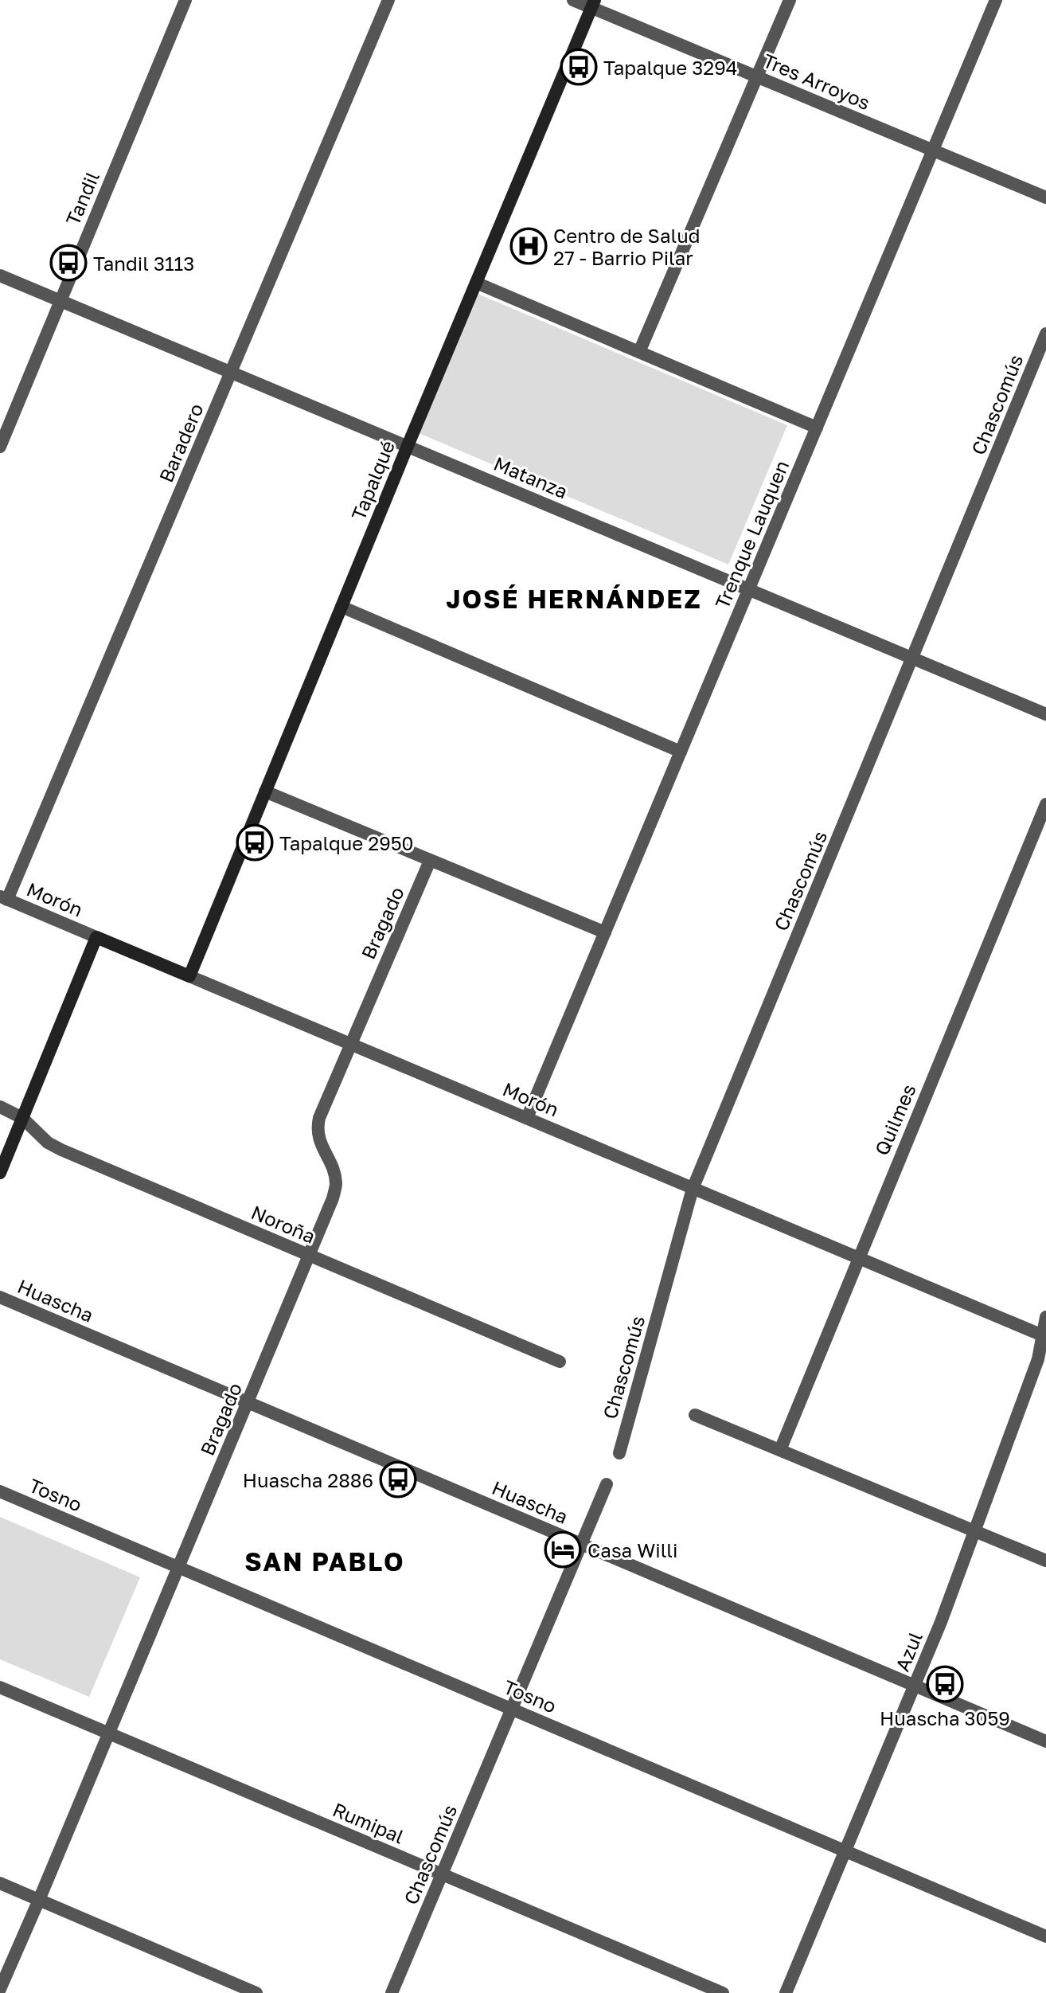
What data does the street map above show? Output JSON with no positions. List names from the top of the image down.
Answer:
{
  "streets": {
    "main road": ["Tapalqué", "Morón"],
    "street": [
      "Tres Arroyos",
      "Tandil",
      "Chascomús",
      "Baradero",
      "Matanza",
      "Trenque Lauquen",
      "Bragado",
      "Quilmes",
      "Noroña",
      "Huascha",
      "Tosno",
      "Azul",
      "Rumipal"
    ]
  },
  "crossings": [
    ["Tres Arroyos", "Tapalqué"],
    ["Tres Arroyos", "Trenque Lauquen"],
    ["Tandil", "Matanza"],
    ["Chascomús", "Matanza"],
    ["Chascomús", "Morón"],
    ["Chascomús", "Huascha"],
    ["Chascomús", "Tosno"],
    ["Chascomús", "Rumipal"],
    ["Baradero", "Matanza"],
    ["Baradero", "Morón"],
    ["Matanza", "Tapalqué"],
    ["Matanza", "Trenque Lauquen"],
    ["Tapalqué", "Morón"],
    ["Trenque Lauquen", "Morón"],
    ["Morón", "Bragado"],
    ["Morón", "Quilmes"],
    ["Morón", "Azul"],
    ["Bragado", "Noroña"],
    ["Bragado", "Huascha"],
    ["Bragado", "Tosno"],
    ["Bragado", "Rumipal"],
    ["Huascha", "Azul"],
    ["Tosno", "Azul"]
  ],
  "districts": ["JOSÉ HERNÁNDEZ", "SAN PABLO"],
  "places": {
    "bus stop": [
      "Tapalque 3294",
      "Tandil 3113",
      "Tapalque 2950",
      "Huascha 2886",
      "Huascha 3059"
    ],
    "hospital": ["Centro de Salud 27 - Barrio Pilar"],
    "hotel": ["Casa Willi"]
  }
}
